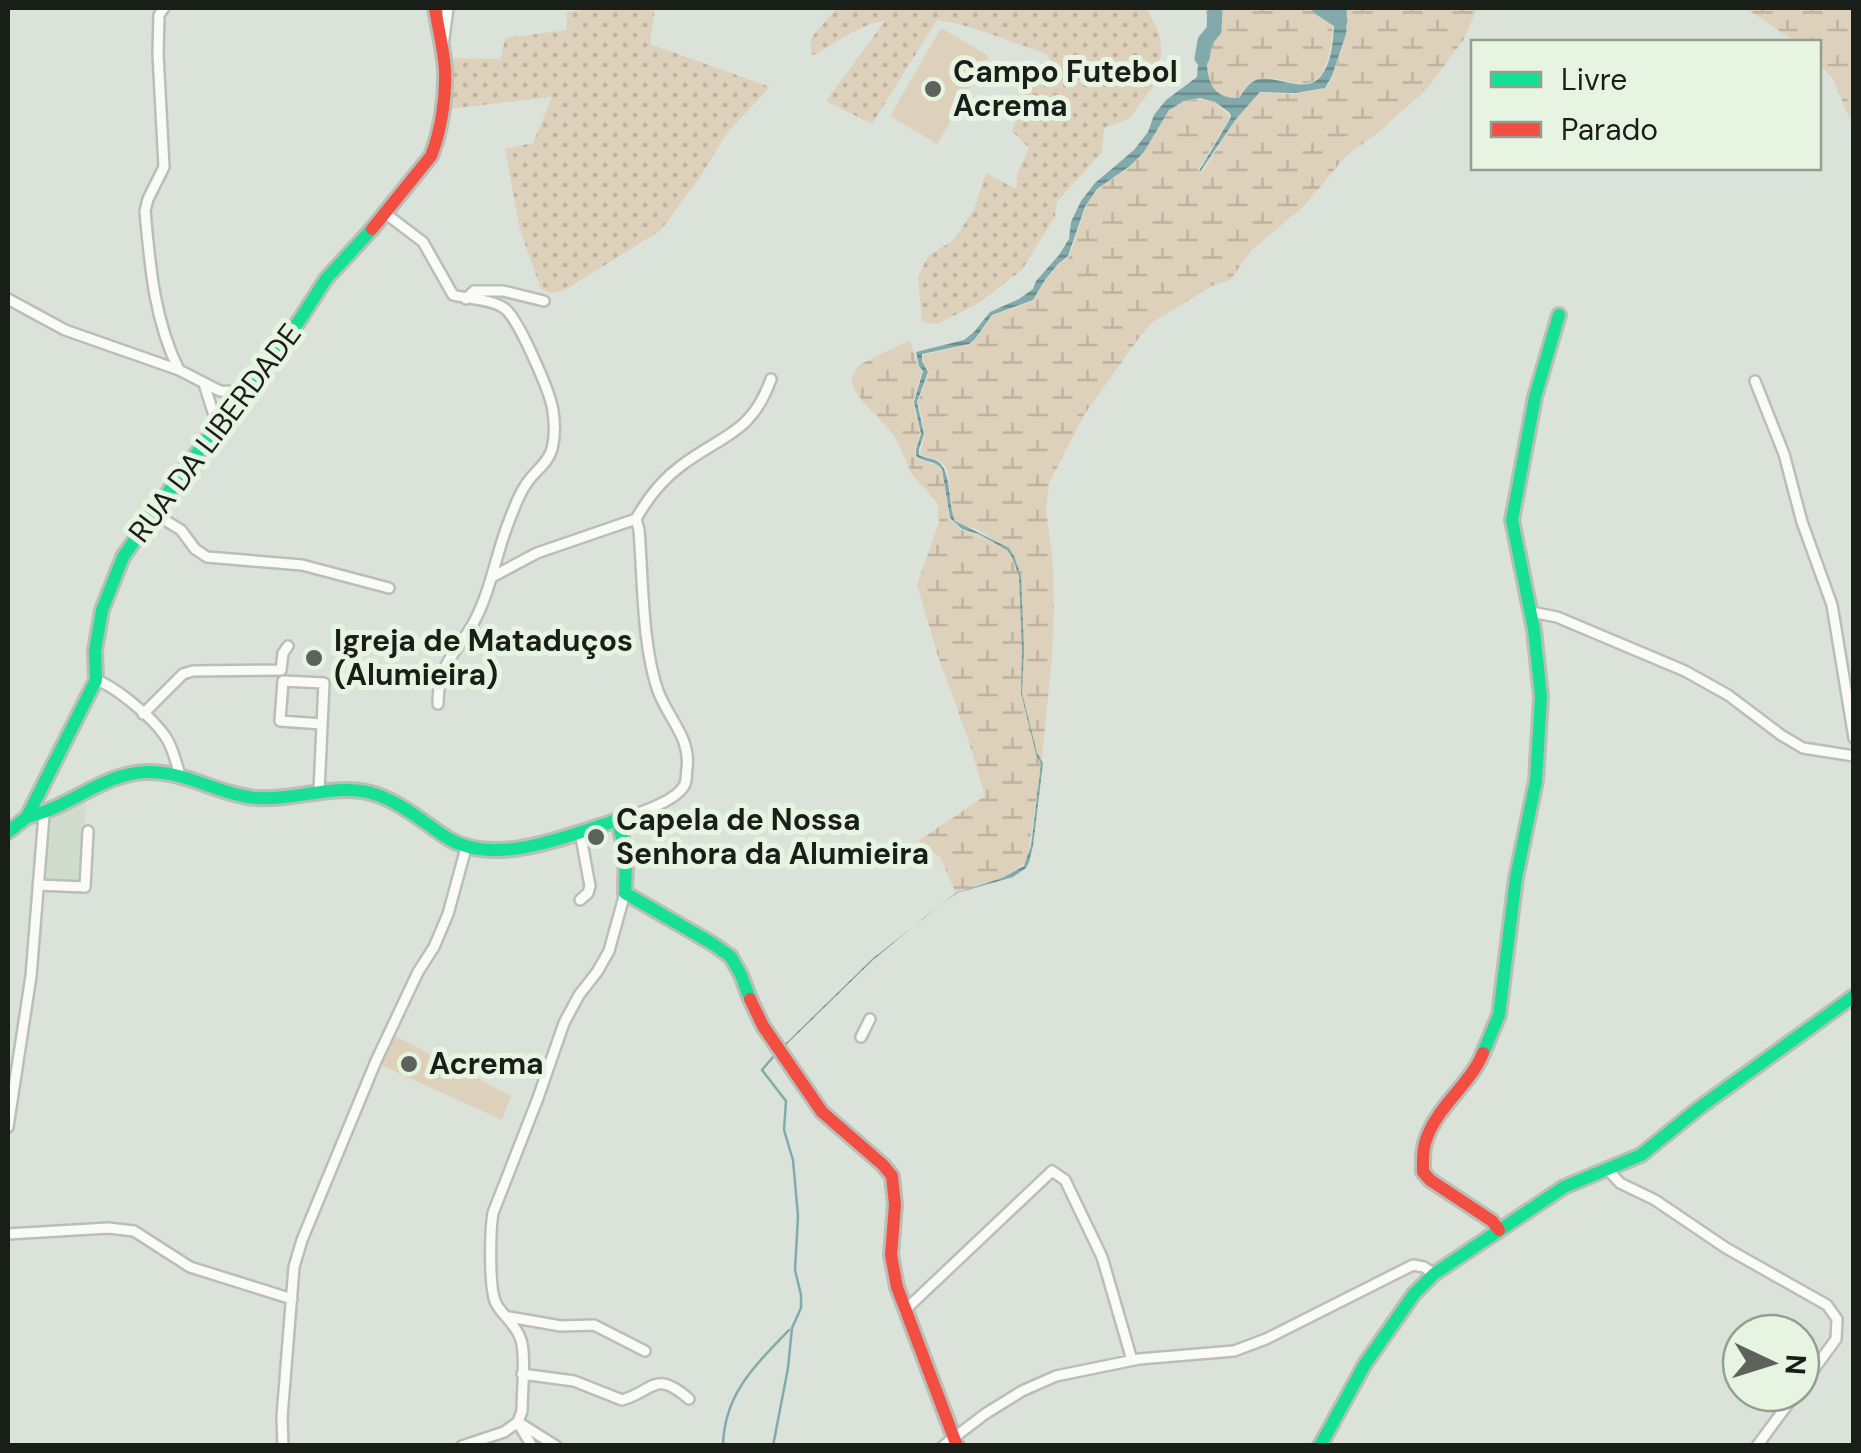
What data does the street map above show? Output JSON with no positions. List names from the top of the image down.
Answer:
{
  "streets": {
    "street": ["RUA DA LIBERDADE"]
  },
  "places": [
    "Campo Futebol Acrema",
    "Igreja de Mataduços (Alumieira)",
    "Capela de Nossa Senhora da Alumieira",
    "Acrema"
  ],
  "legend": ["Livre", "Parado"],
  "north": "right"
}
